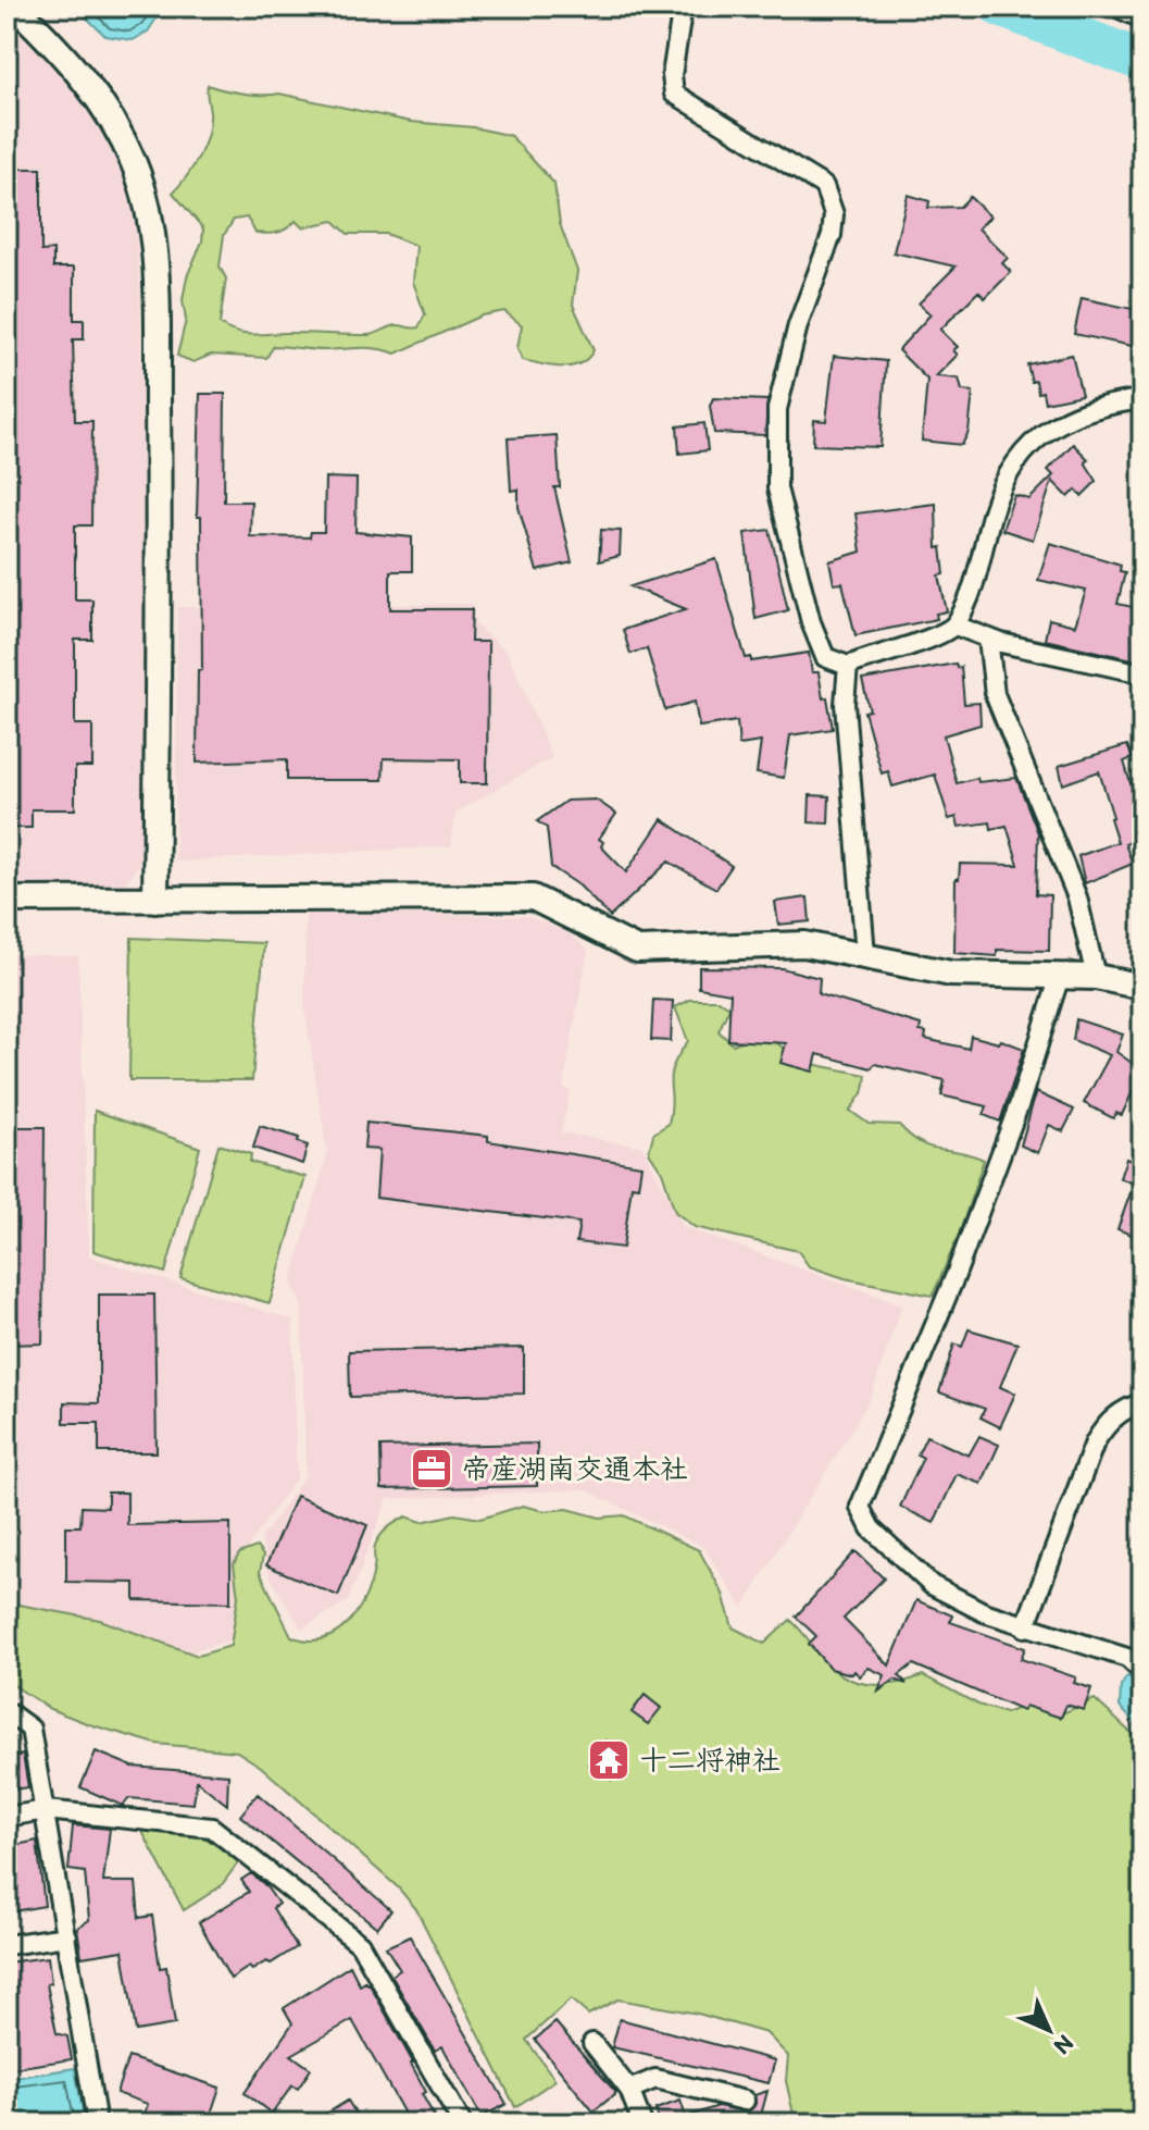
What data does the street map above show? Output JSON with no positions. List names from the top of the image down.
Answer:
{
  "places": {
    "office": ["帝産湖南交通本社"],
    "temple": ["十二将神社"]
  },
  "north": "bottom right"
}
